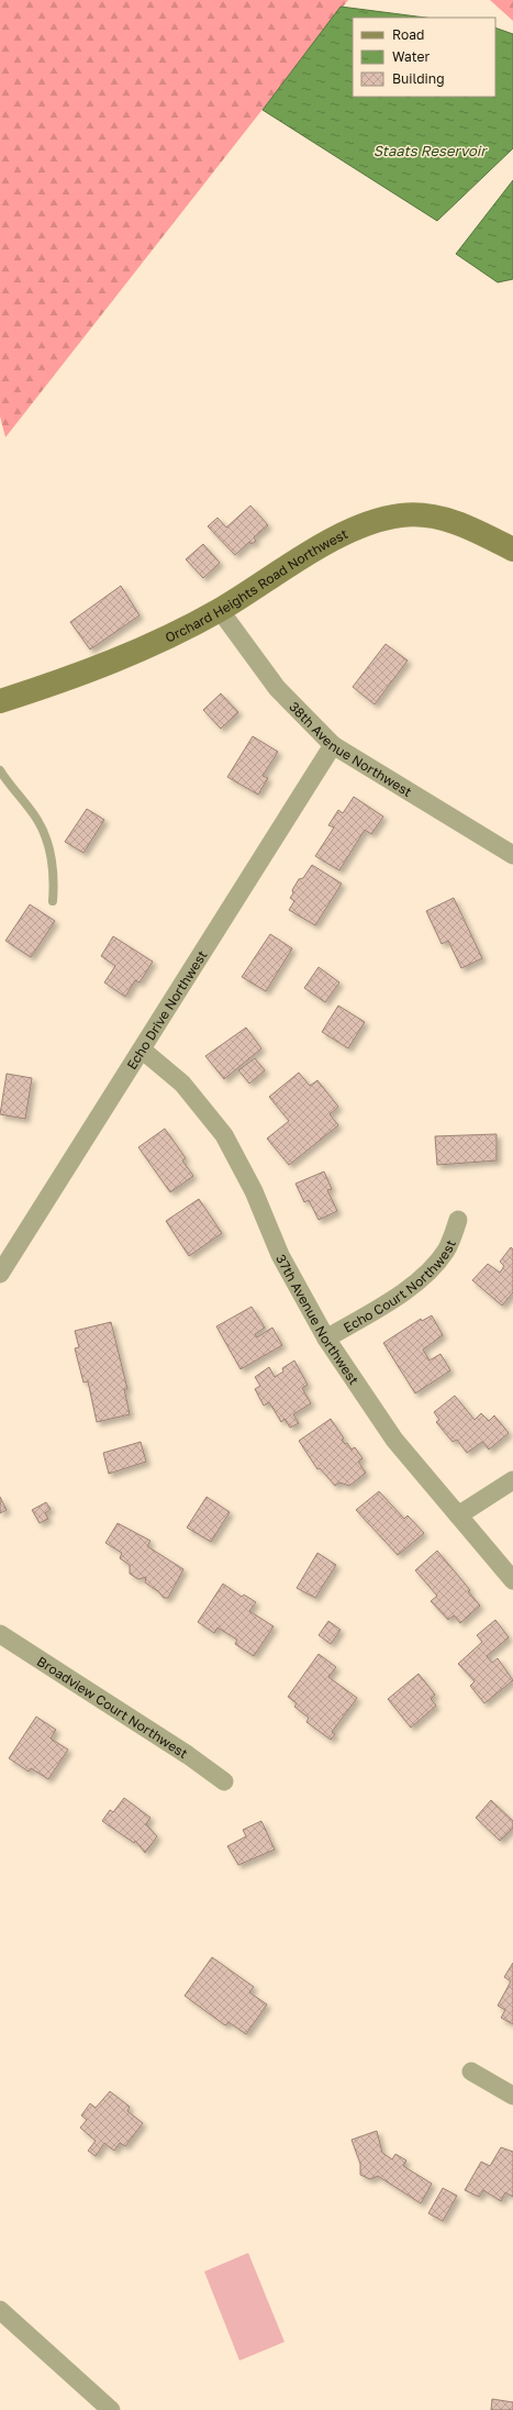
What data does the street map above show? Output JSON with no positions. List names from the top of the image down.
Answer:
{
  "streets": {
    "street": [
      "Orchard Heights Road Northwest",
      "38th Avenue Northwest",
      "Echo Drive Northwest",
      "Echo Court Northwest",
      "37th Avenue Northwest",
      "Broadview Court Northwest"
    ]
  },
  "crossings": [
    ["Orchard Heights Road Northwest", "38th Avenue Northwest"],
    ["38th Avenue Northwest", "Echo Drive Northwest"],
    ["Echo Drive Northwest", "37th Avenue Northwest"],
    ["Echo Court Northwest", "37th Avenue Northwest"]
  ],
  "water": ["Staats Reservoir"],
  "legend": ["Road", "Water", "Building"]
}
